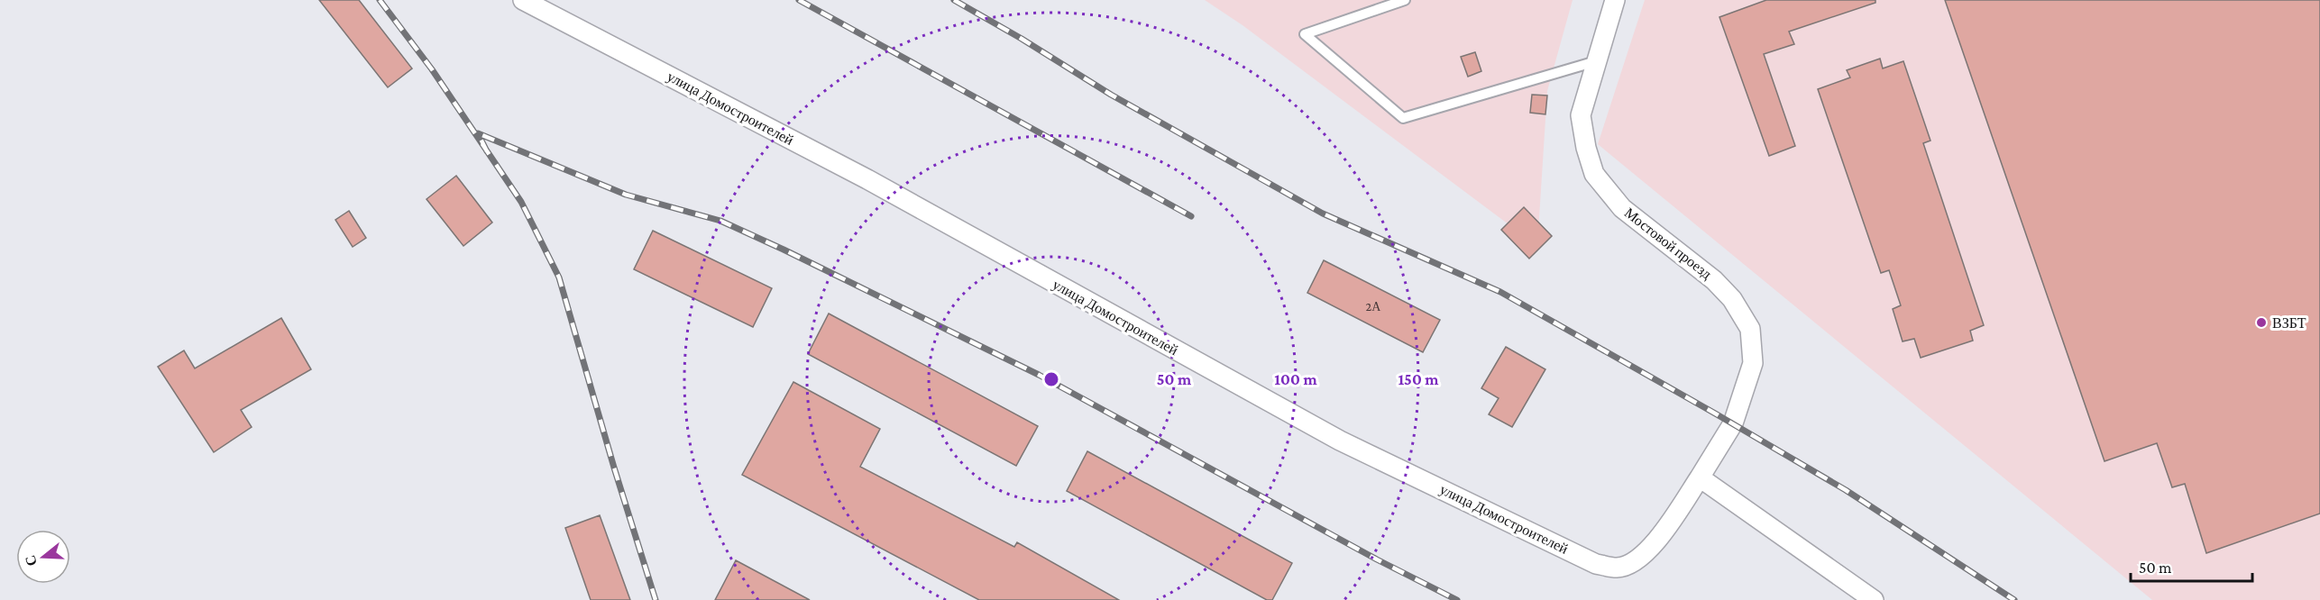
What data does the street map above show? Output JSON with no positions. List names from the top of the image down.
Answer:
{
  "streets": {
    "street": ["улица Домостроителей", "Мостовой проезд"]
  },
  "crossings": [
    ["улица Домостроителей", "Мостовой проезд"]
  ],
  "places": ["ВЗБТ"],
  "house_numbers": ["2А"],
  "scale_bar": "50 m",
  "north": "left",
  "rings": ["50 m", "100 m", "150 m"]
}
